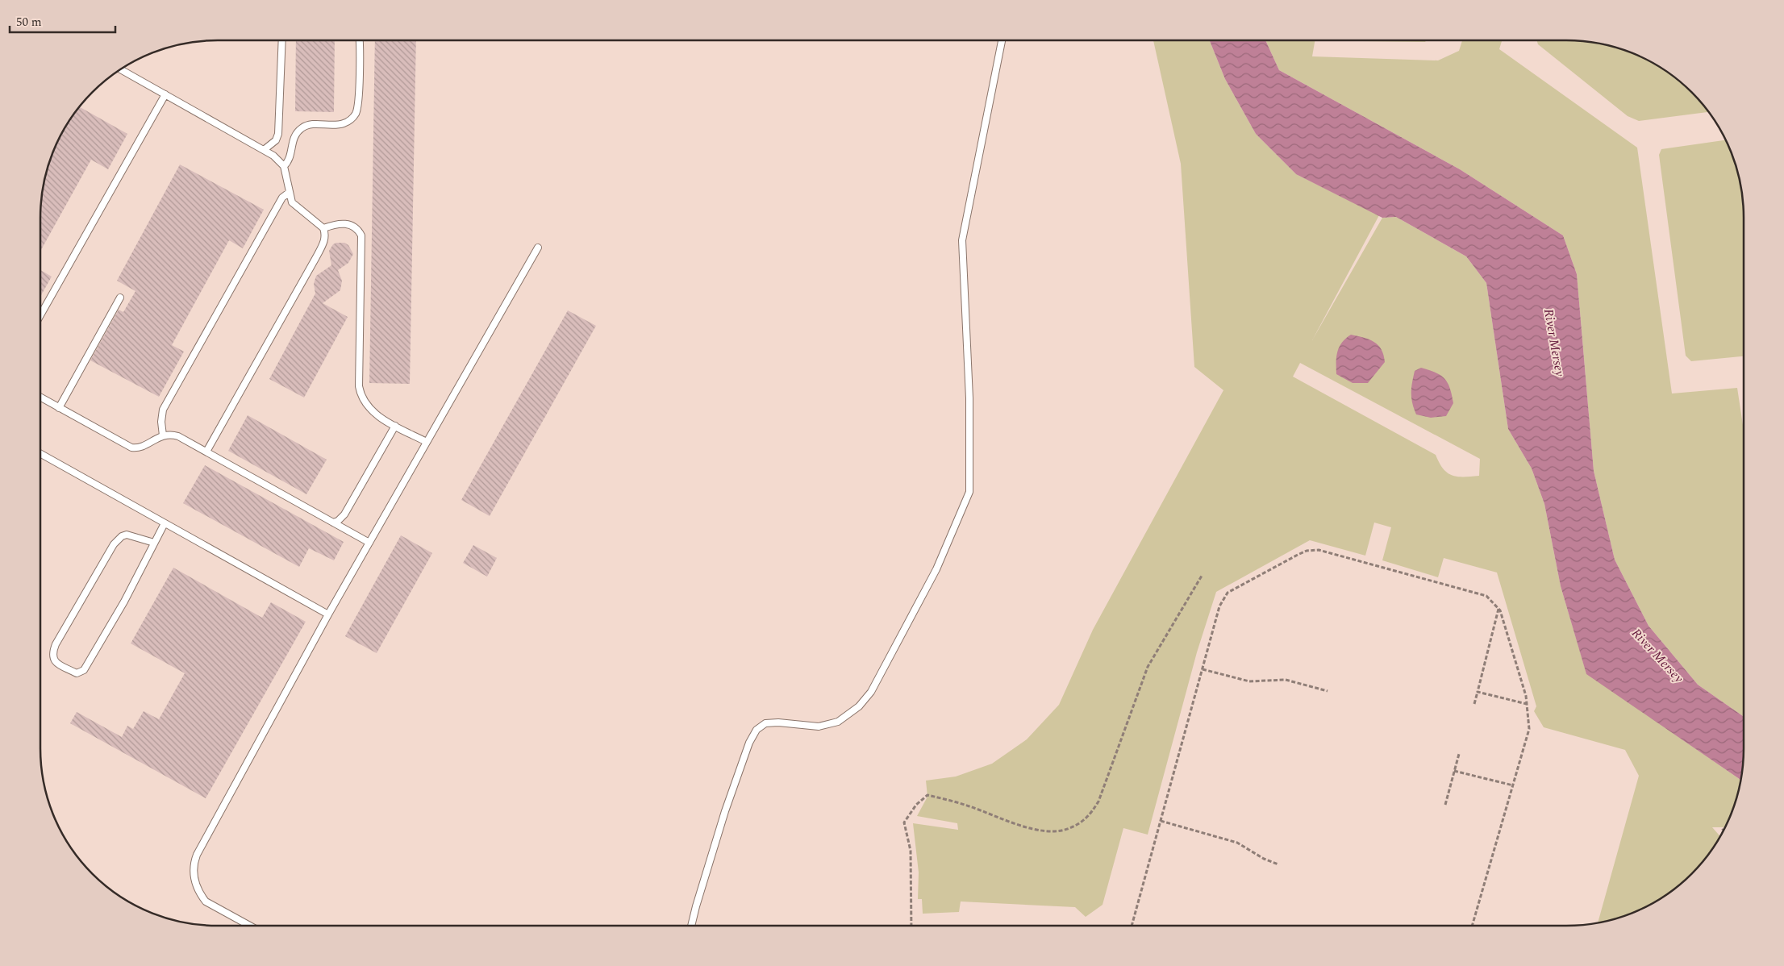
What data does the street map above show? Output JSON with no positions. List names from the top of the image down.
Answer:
{
  "water": ["River Mersey"],
  "scale_bar": "50 m"
}
